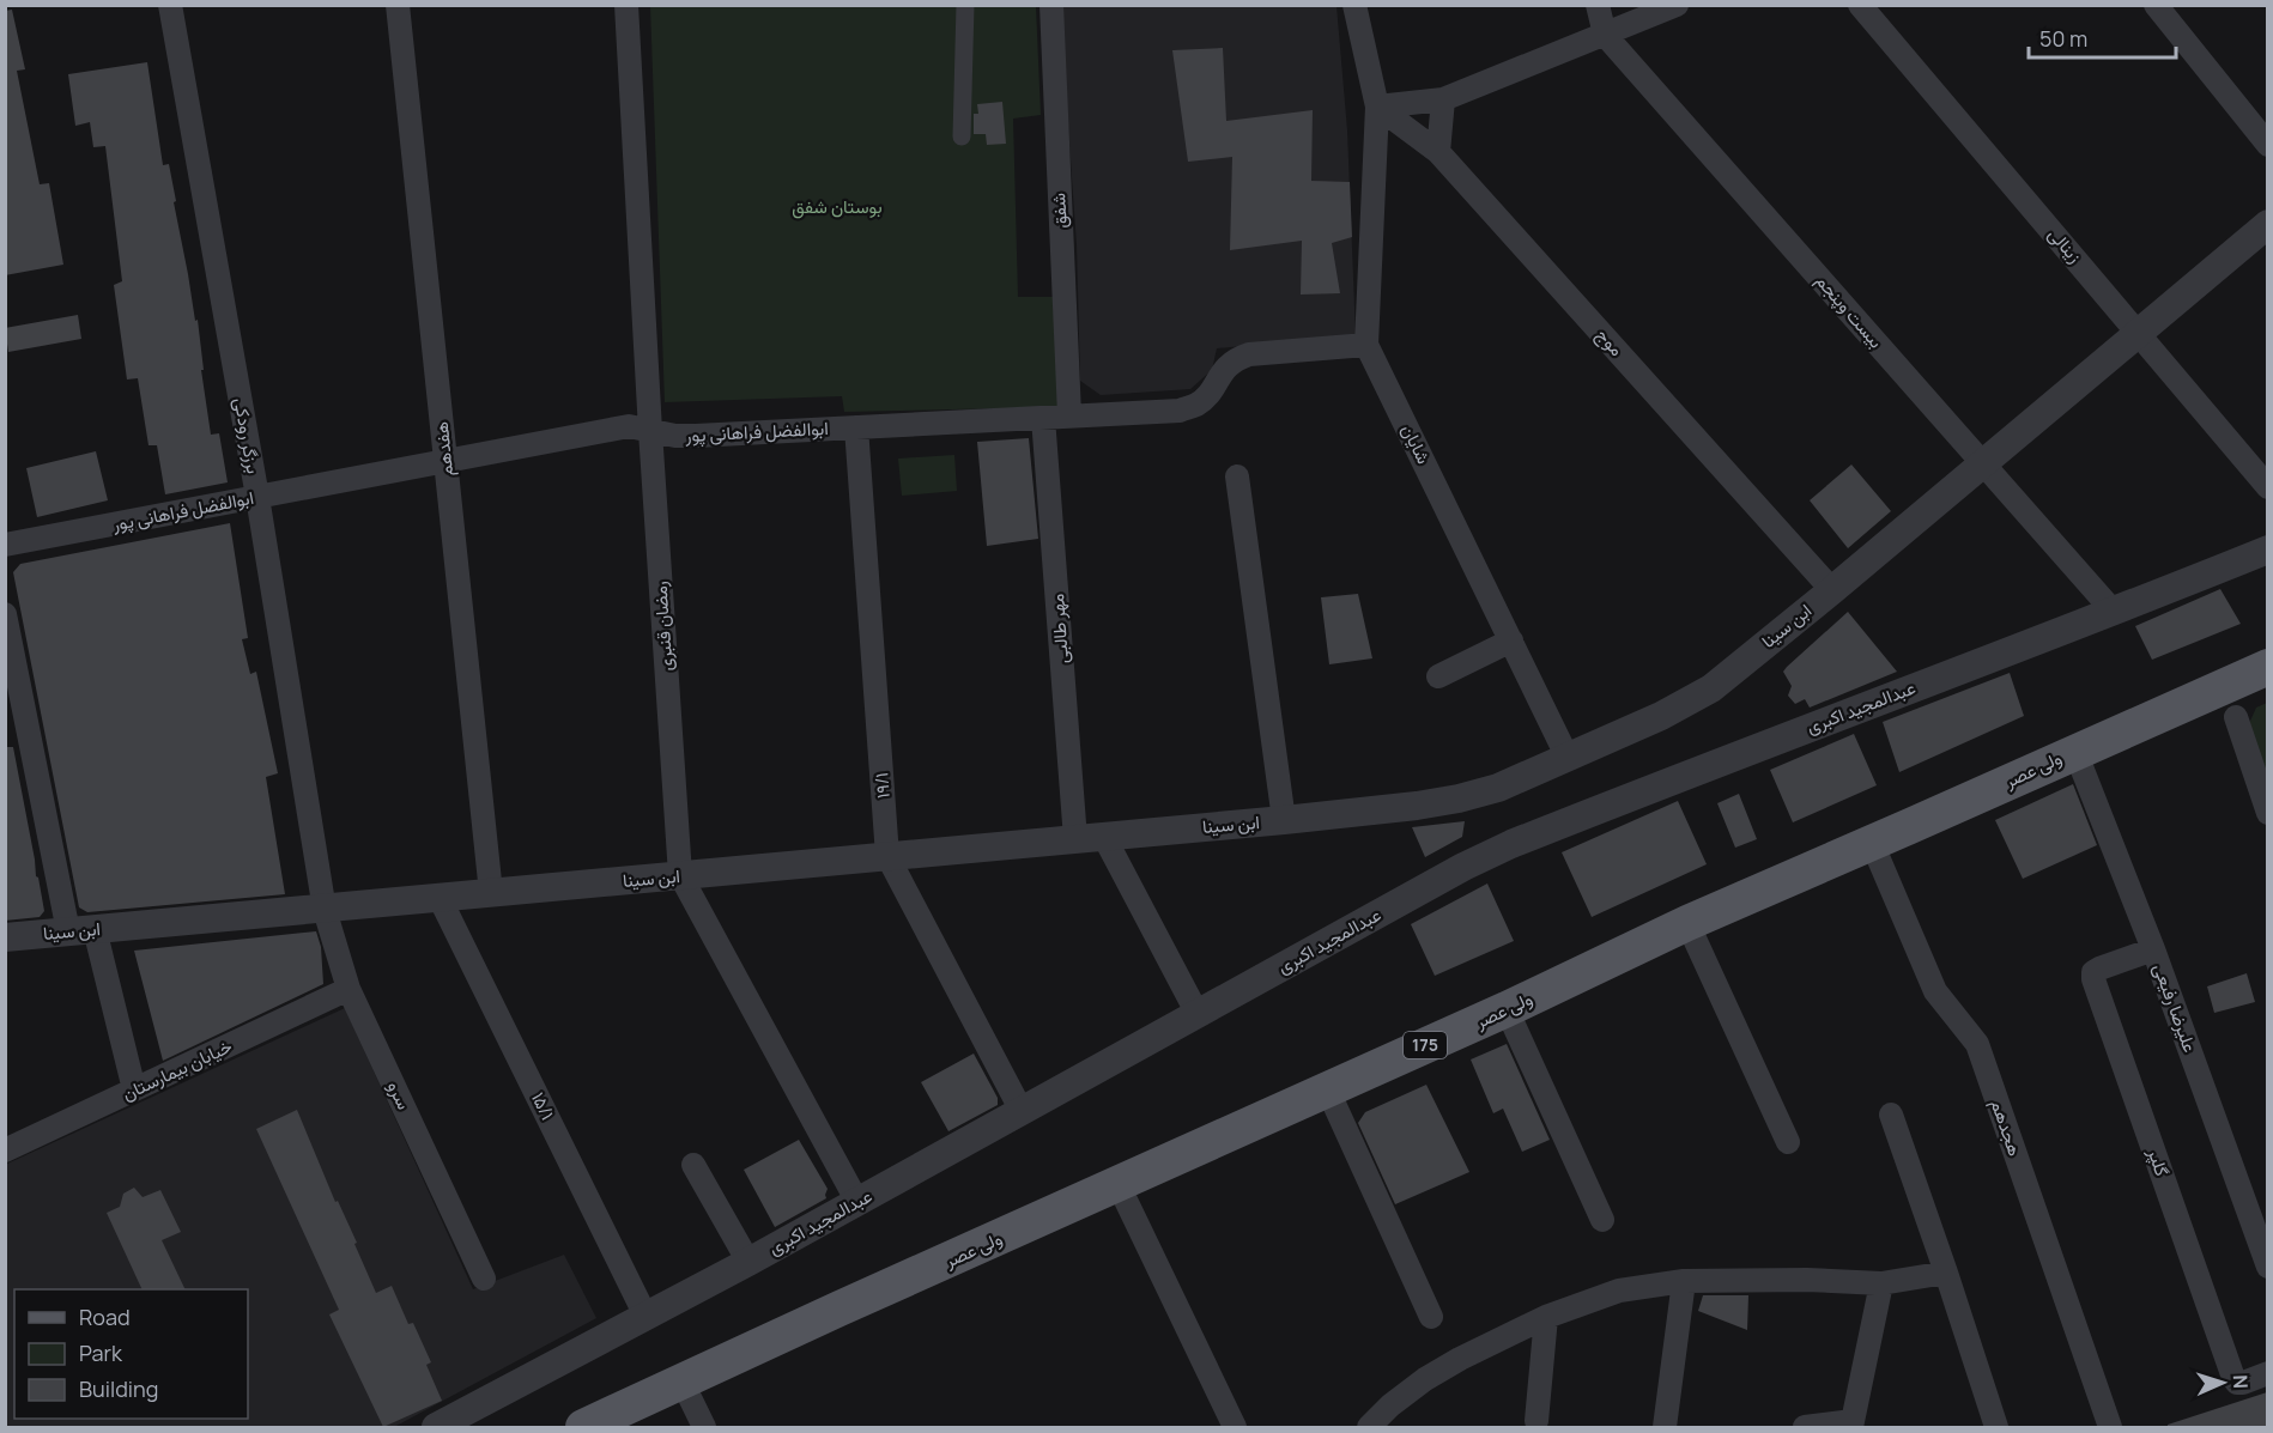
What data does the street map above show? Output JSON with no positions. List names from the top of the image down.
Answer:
{
  "streets": {
    "main road": ["ولی عصر", "175"],
    "street": [
      "شفق",
      "زینالی",
      "بیست وپنجم",
      "موج",
      "ابوالفضل فراهانی پور",
      "برزگر رودکی",
      "شایان",
      "هفدهم",
      "رمضان قنبری",
      "ابن سینا",
      "مهر طالبی",
      "عبدالمجید اکبری",
      "۱۹/۱",
      "علیرضا رفیعی",
      "خیابان بیمارستان",
      "سرو",
      "۱۵/۱",
      "هجدهم",
      "گلپر"
    ]
  },
  "crossings": [
    ["شفق", "ابوالفضل فراهانی پور"],
    ["زینالی", "ابن سینا"],
    ["بیست وپنجم", "ابن سینا"],
    ["بیست وپنجم", "عبدالمجید اکبری"],
    ["موج", "شایان"],
    ["موج", "ابن سینا"],
    ["ابوالفضل فراهانی پور", "برزگر رودکی"],
    ["ابوالفضل فراهانی پور", "شایان"],
    ["ابوالفضل فراهانی پور", "هفدهم"],
    ["ابوالفضل فراهانی پور", "رمضان قنبری"],
    ["ابوالفضل فراهانی پور", "مهر طالبی"],
    ["ابوالفضل فراهانی پور", "۱۹/۱"],
    ["برزگر رودکی", "ابن سینا"],
    ["برزگر رودکی", "سرو"],
    ["شایان", "ابن سینا"],
    ["هفدهم", "ابن سینا"],
    ["رمضان قنبری", "ابن سینا"],
    ["رمضان قنبری", "عبدالمجید اکبری"],
    ["ابن سینا", "مهر طالبی"],
    ["ابن سینا", "۱۹/۱"],
    ["ابن سینا", "سرو"],
    ["ابن سینا", "۱۵/۱"],
    ["عبدالمجید اکبری", "۱۹/۱"],
    ["عبدالمجید اکبری", "۱۵/۱"],
    ["ولی عصر", "علیرضا رفیعی"],
    ["ولی عصر", "هجدهم"],
    ["علیرضا رفیعی", "گلپر"],
    ["خیابان بیمارستان", "سرو"]
  ],
  "parks": ["بوستان شفق"],
  "legend": ["Road", "Park", "Building"],
  "scale_bar": "50 m",
  "north": "right"
}
